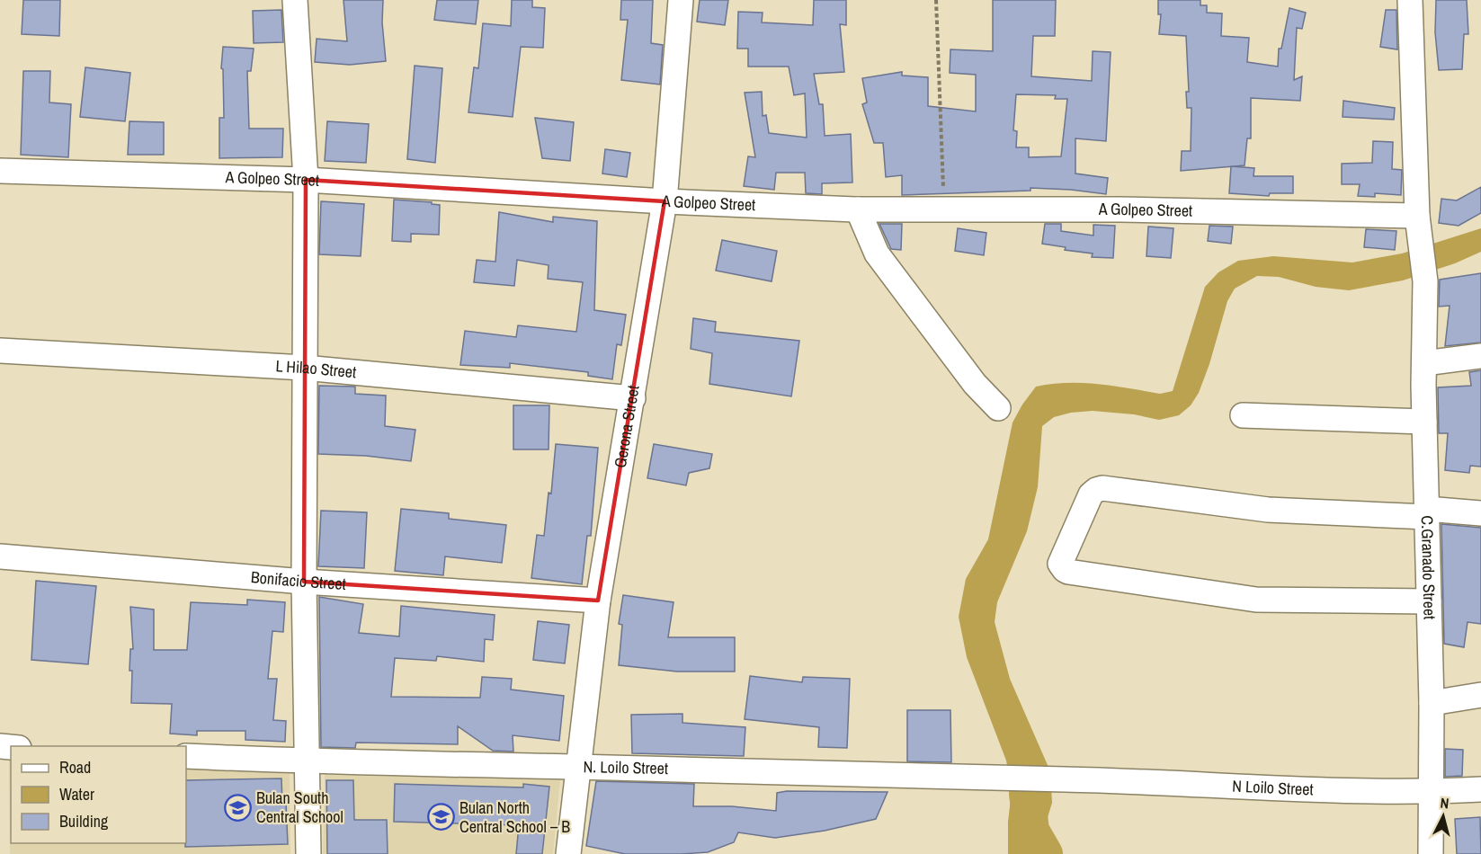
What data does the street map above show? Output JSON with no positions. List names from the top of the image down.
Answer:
{
  "streets": {
    "street": [
      "A Golpeo Street",
      "L Hilao Street",
      "Gerona Street",
      "C.Granado Street",
      "Bonifacio Street",
      "N. Loilo Street",
      "N Loilo Street"
    ]
  },
  "crossings": [
    ["A Golpeo Street", "Gerona Street"],
    ["A Golpeo Street", "C.Granado Street"],
    ["L Hilao Street", "Gerona Street"],
    ["Gerona Street", "Bonifacio Street"],
    ["Gerona Street", "N. Loilo Street"],
    ["C.Granado Street", "N Loilo Street"],
    ["N. Loilo Street", "N Loilo Street"]
  ],
  "places": {
    "school or university": ["Bulan South Central School", "Bulan North Central School – B"]
  },
  "legend": ["Road", "Water", "Building"],
  "north": "top"
}
